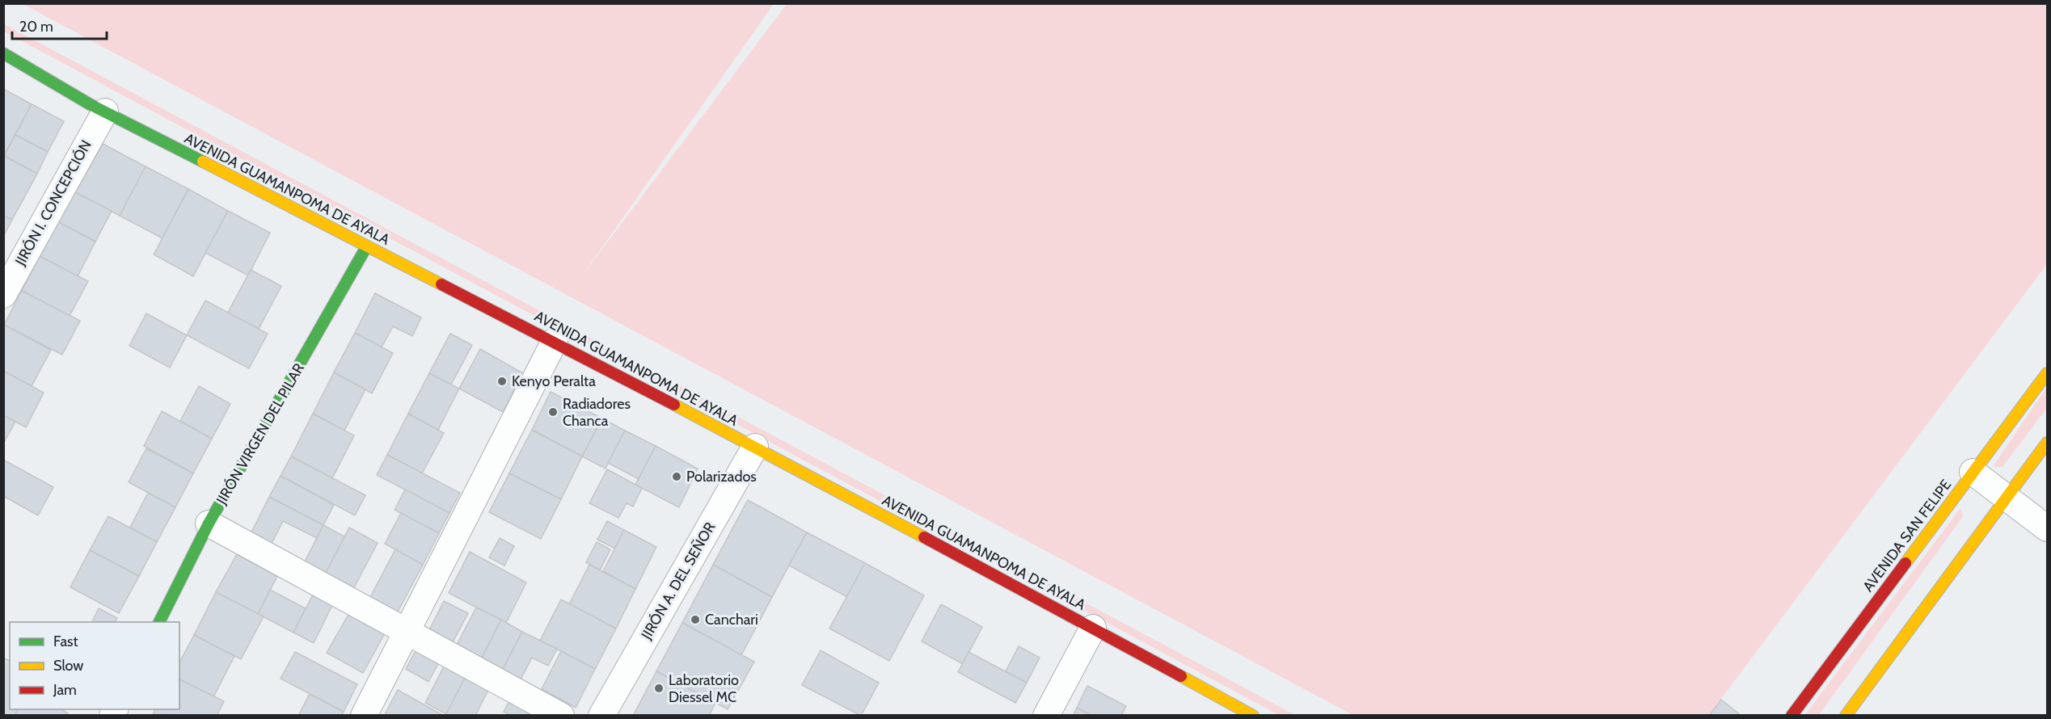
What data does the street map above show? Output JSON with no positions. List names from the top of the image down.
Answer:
{
  "streets": {
    "street": [
      "AVENIDA GUAMANPOMA DE AYALA",
      "JIRÓN I. CONCEPCIÓN",
      "JIRÓN VIRGEN DEL PILAR",
      "AVENIDA SAN FELIPE",
      "JIRÓN A. DEL SEÑOR"
    ]
  },
  "crossings": [
    ["AVENIDA GUAMANPOMA DE AYALA", "JIRÓN I. CONCEPCIÓN"],
    ["AVENIDA GUAMANPOMA DE AYALA", "JIRÓN VIRGEN DEL PILAR"],
    ["AVENIDA GUAMANPOMA DE AYALA", "JIRÓN A. DEL SEÑOR"]
  ],
  "places": [
    "Kenyo Peralta",
    "Radiadores Chanca",
    "Polarizados",
    "Canchari",
    "Laboratorio Diessel MC"
  ],
  "legend": ["Fast", "Slow", "Jam"],
  "scale_bar": "20 m"
}
